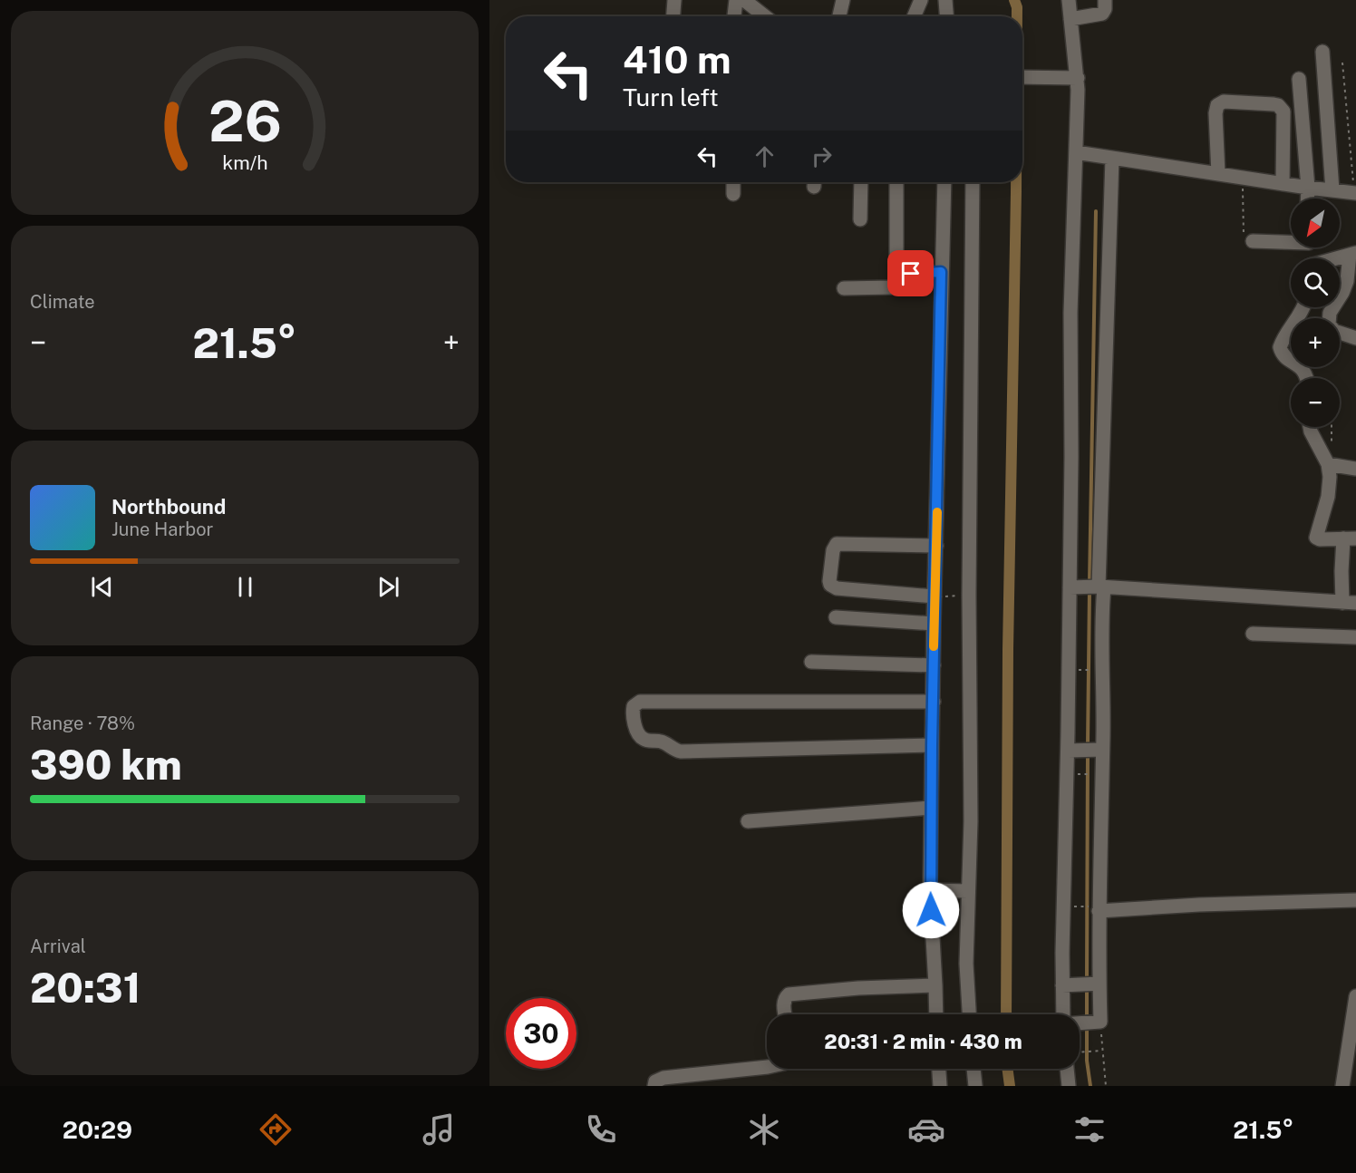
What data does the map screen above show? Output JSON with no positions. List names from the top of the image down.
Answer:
{
  "north": "bottom left",
  "page": {
    "turn": ["410 m", "Turn left"],
    "map_buttons": ["+", "−"],
    "tile": [
      "Climate",
      ["Range · 78%", "390 km"],
      ["Arrival", "20:31"]
    ],
    "heat": ["−", "21.5°", "+"],
    "song": ["Northbound", "June Harbor"],
    "limit": "30",
    "trip": "20:31 · 2 min · 430 m",
    "tabs": ["20:29", "21.5°"],
    "gauge": ["26", "km/h"]
  }
}
